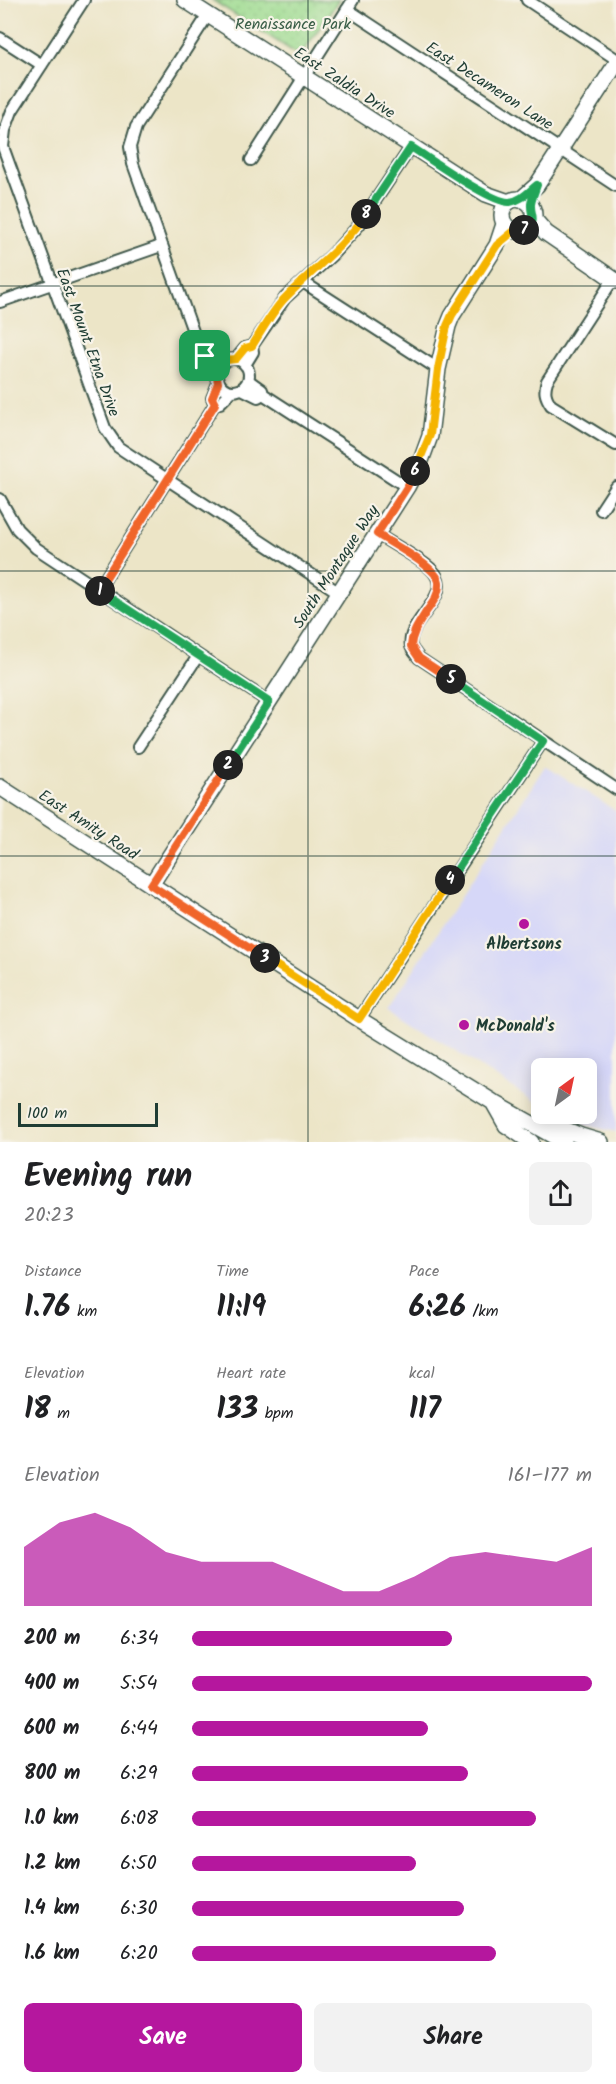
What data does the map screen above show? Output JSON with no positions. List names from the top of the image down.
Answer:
{
  "streets": {
    "street": [
      "East Zaldia Drive",
      "East Decameron Lane",
      "East Mount Etna Drive",
      "South Montague Way",
      "East Amity Road"
    ]
  },
  "crossings": [
    ["East Zaldia Drive", "South Montague Way"],
    ["East Decameron Lane", "South Montague Way"],
    ["East Mount Etna Drive", "South Montague Way"],
    ["South Montague Way", "East Amity Road"]
  ],
  "parks": ["Renaissance Park"],
  "places": ["Albertsons", "McDonald's"],
  "scale_bar": "100 m",
  "north": "top right",
  "page": {
    "pins": [
      "8",
      "7",
      "6",
      "1",
      "5",
      "2",
      "4",
      "3"
    ],
    "scale": "100 m",
    "heading": ["Evening run", "20:23"],
    "stats": [
      ["Distance", "1.76 km"],
      ["Time", "11:19"],
      ["Pace", "6:26 /km"],
      ["Elevation", "18 m"],
      ["Heart rate", "133 bpm"],
      ["kcal", "117"]
    ],
    "chart": ["Elevation", "161–177 m"],
    "list": [
      {
        "name": "200 m",
        "note": "6:34"
      },
      {
        "name": "400 m",
        "note": "5:54"
      },
      {
        "name": "600 m",
        "note": "6:44"
      },
      {
        "name": "800 m",
        "note": "6:29"
      },
      {
        "name": "1.0 km",
        "note": "6:08"
      },
      {
        "name": "1.2 km",
        "note": "6:50"
      },
      {
        "name": "1.4 km",
        "note": "6:30"
      },
      {
        "name": "1.6 km",
        "note": "6:20"
      }
    ],
    "buttons": ["Save", "Share"]
  }
}
